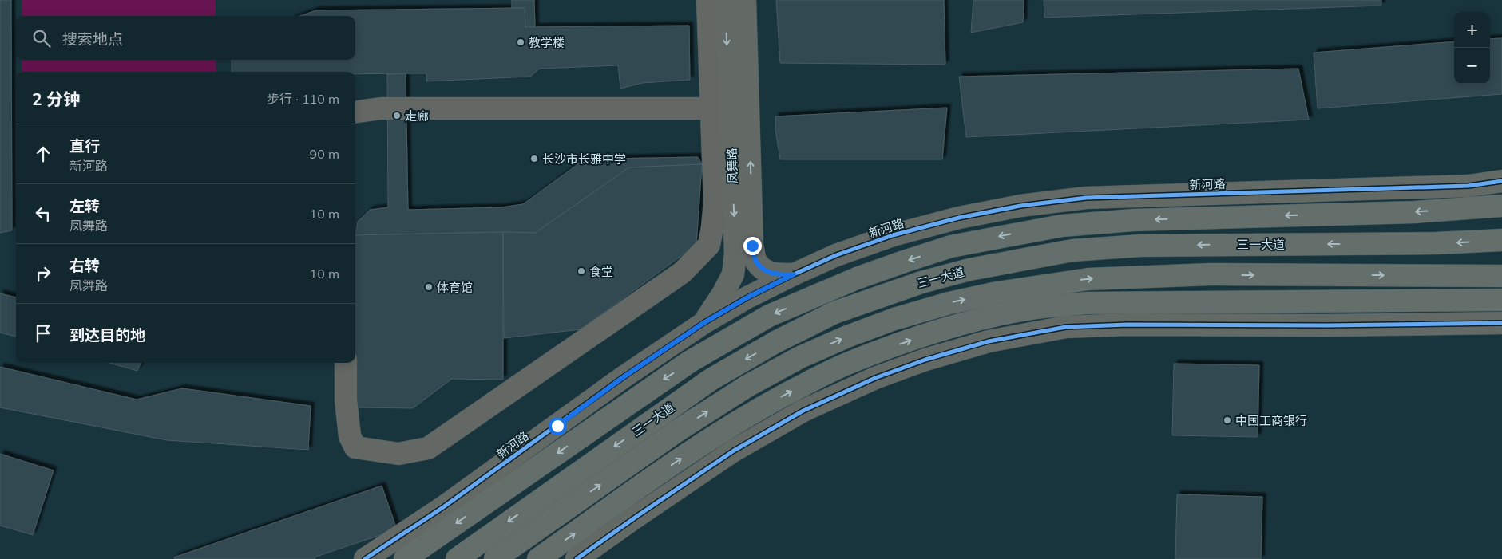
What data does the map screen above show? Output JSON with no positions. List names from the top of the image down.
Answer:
{
  "streets": {
    "highway": ["三一大道"],
    "street": ["凤舞路", "新河路"]
  },
  "crossings": [
    ["凤舞路", "新河路"]
  ],
  "places": [
    "教学楼",
    "走廊",
    "长沙市长雅中学",
    "食堂",
    "体育馆",
    "中国工商银行"
  ],
  "page": {
    "map_buttons": ["+", "−"],
    "search": "搜索地点",
    "heading": ["2 分钟", "步行 · 110 m"],
    "list": [
      ["直行", "新河路", "90 m"],
      ["左转", "凤舞路", "10 m"],
      ["右转", "凤舞路", "10 m"],
      "到达目的地"
    ]
  }
}
